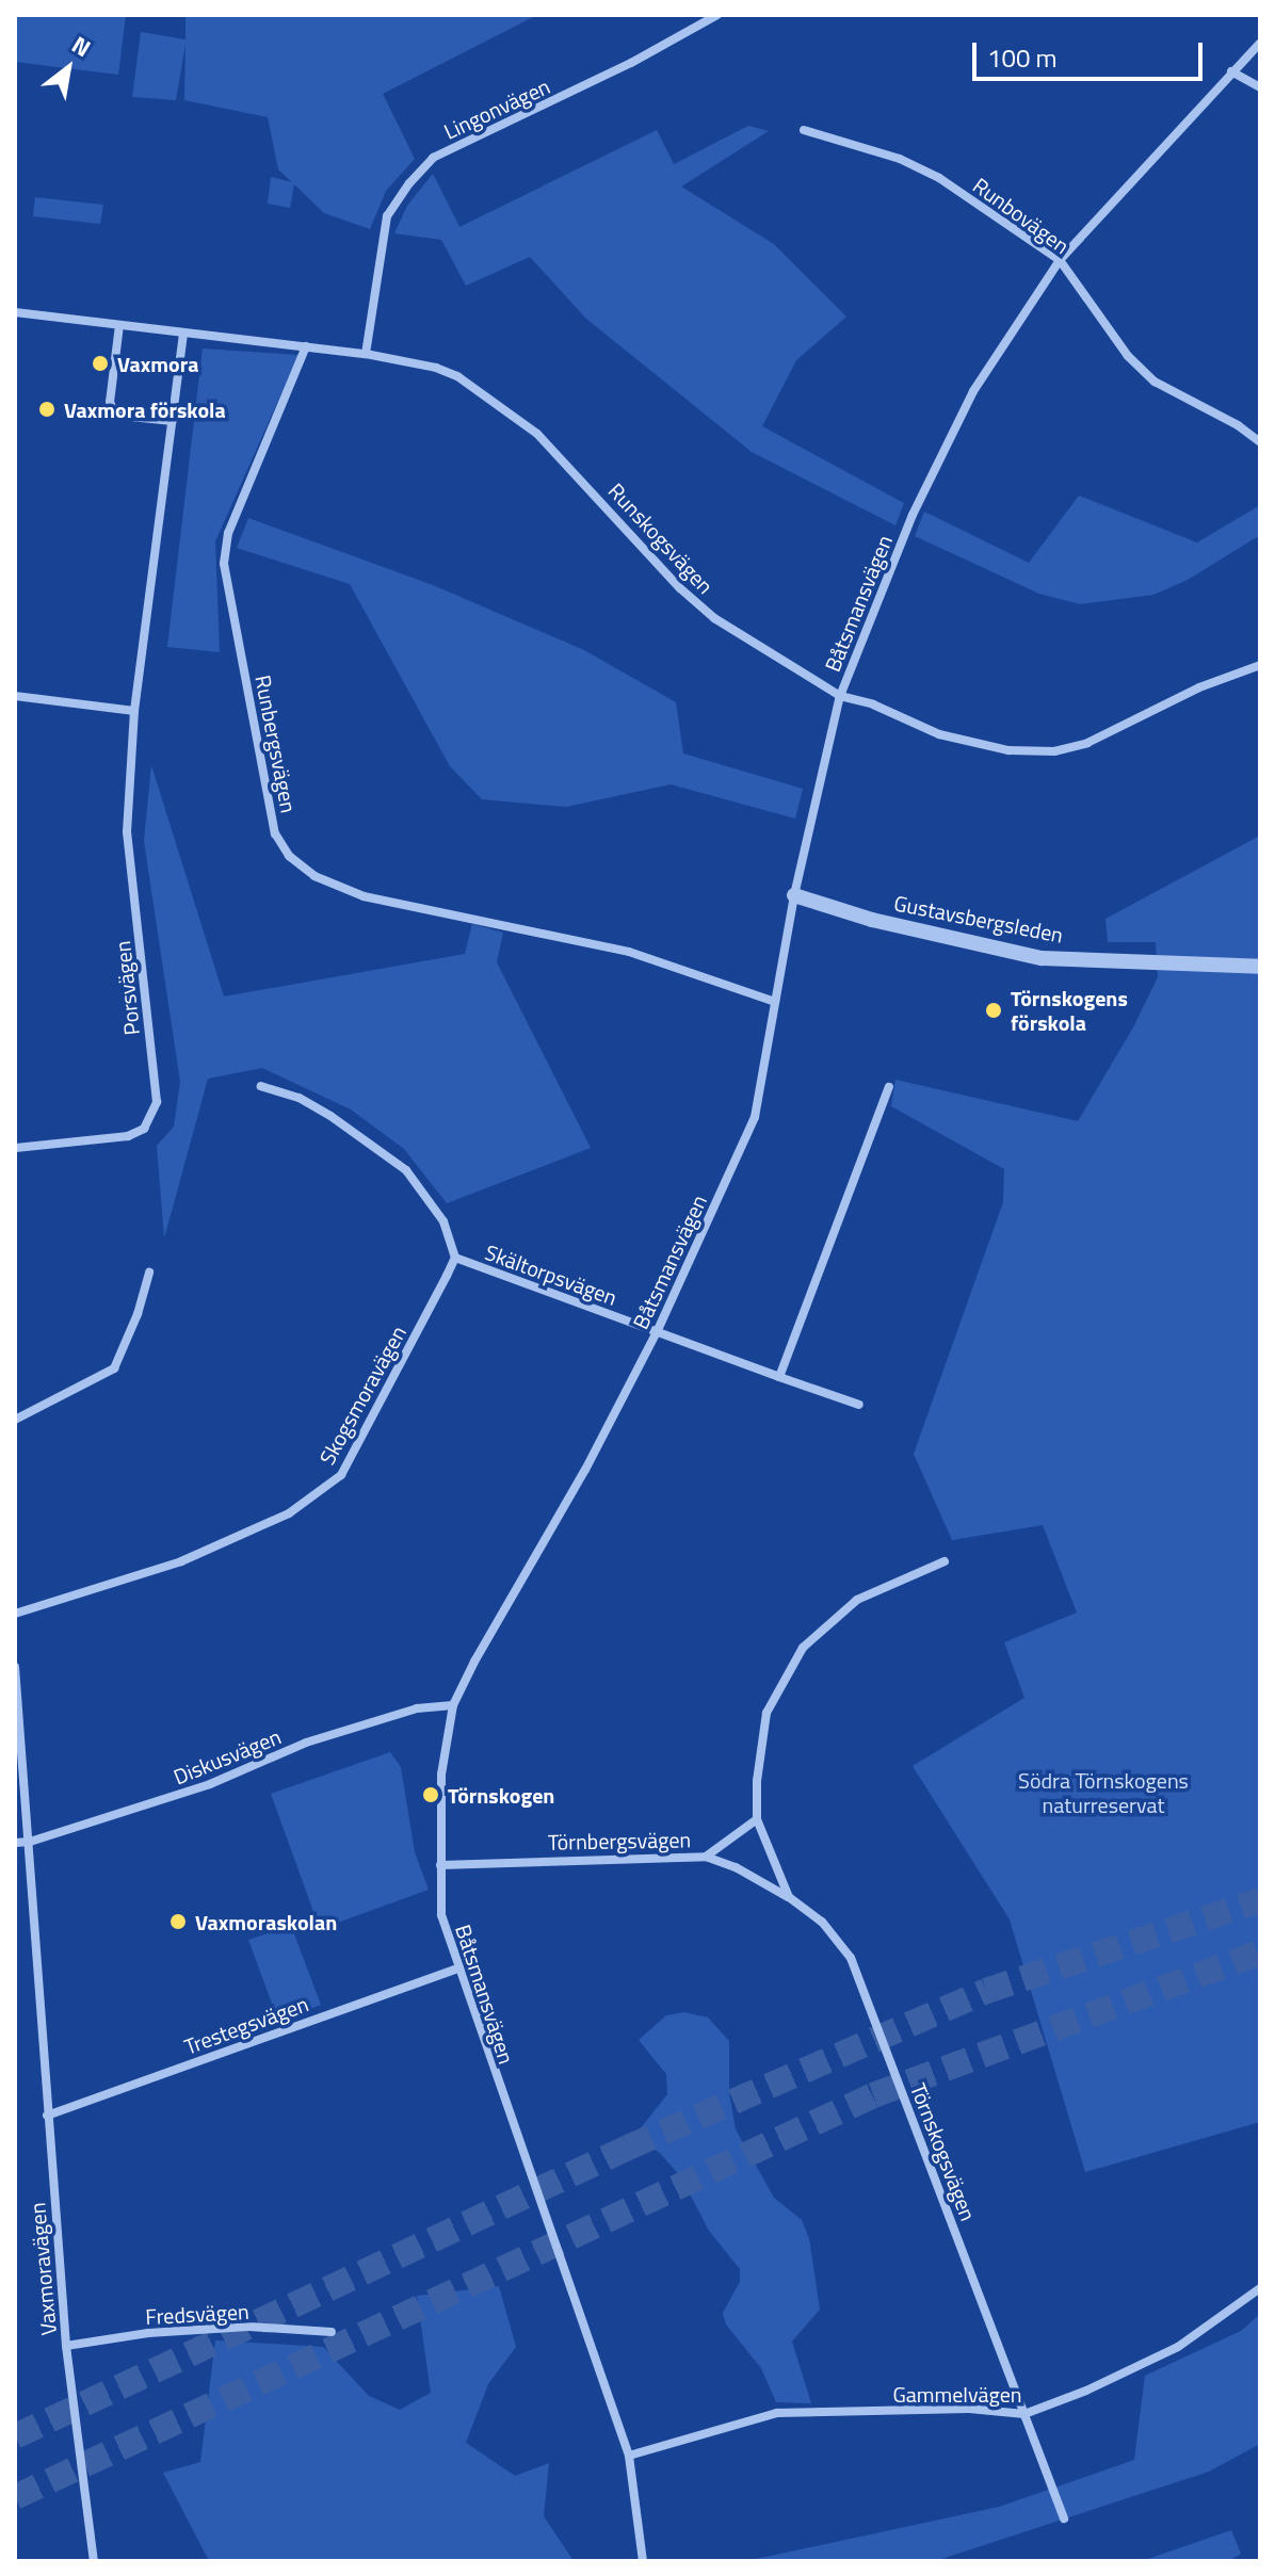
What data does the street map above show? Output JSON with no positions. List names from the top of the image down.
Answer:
{
  "streets": {
    "street": [
      "Lingonvägen",
      "Runbovägen",
      "Runskogsvägen",
      "Båtsmansvägen",
      "Runbergsvägen",
      "Gustavsbergsleden",
      "Porsvägen",
      "Skältorpsvägen",
      "Skogsmoravägen",
      "Diskusvägen",
      "Törnbergsvägen",
      "Trestegsvägen",
      "Törnskogsvägen",
      "Vaxmoravägen",
      "Fredsvägen",
      "Gammelvägen"
    ]
  },
  "crossings": [
    ["Lingonvägen", "Runskogsvägen"],
    ["Runbovägen", "Båtsmansvägen"],
    ["Runskogsvägen", "Båtsmansvägen"],
    ["Runskogsvägen", "Runbergsvägen"],
    ["Runskogsvägen", "Porsvägen"],
    ["Båtsmansvägen", "Runbergsvägen"],
    ["Båtsmansvägen", "Gustavsbergsleden"],
    ["Båtsmansvägen", "Skältorpsvägen"],
    ["Båtsmansvägen", "Diskusvägen"],
    ["Båtsmansvägen", "Törnbergsvägen"],
    ["Båtsmansvägen", "Trestegsvägen"],
    ["Båtsmansvägen", "Gammelvägen"],
    ["Skältorpsvägen", "Skogsmoravägen"],
    ["Diskusvägen", "Vaxmoravägen"],
    ["Törnbergsvägen", "Törnskogsvägen"],
    ["Trestegsvägen", "Vaxmoravägen"],
    ["Törnskogsvägen", "Gammelvägen"],
    ["Vaxmoravägen", "Fredsvägen"]
  ],
  "parks": ["Södra Törnskogens naturreservat"],
  "places": [
    "Vaxmora",
    "Vaxmora förskola",
    "Törnskogens förskola",
    "Törnskogen",
    "Vaxmoraskolan"
  ],
  "scale_bar": "100 m",
  "north": "top right"
}
